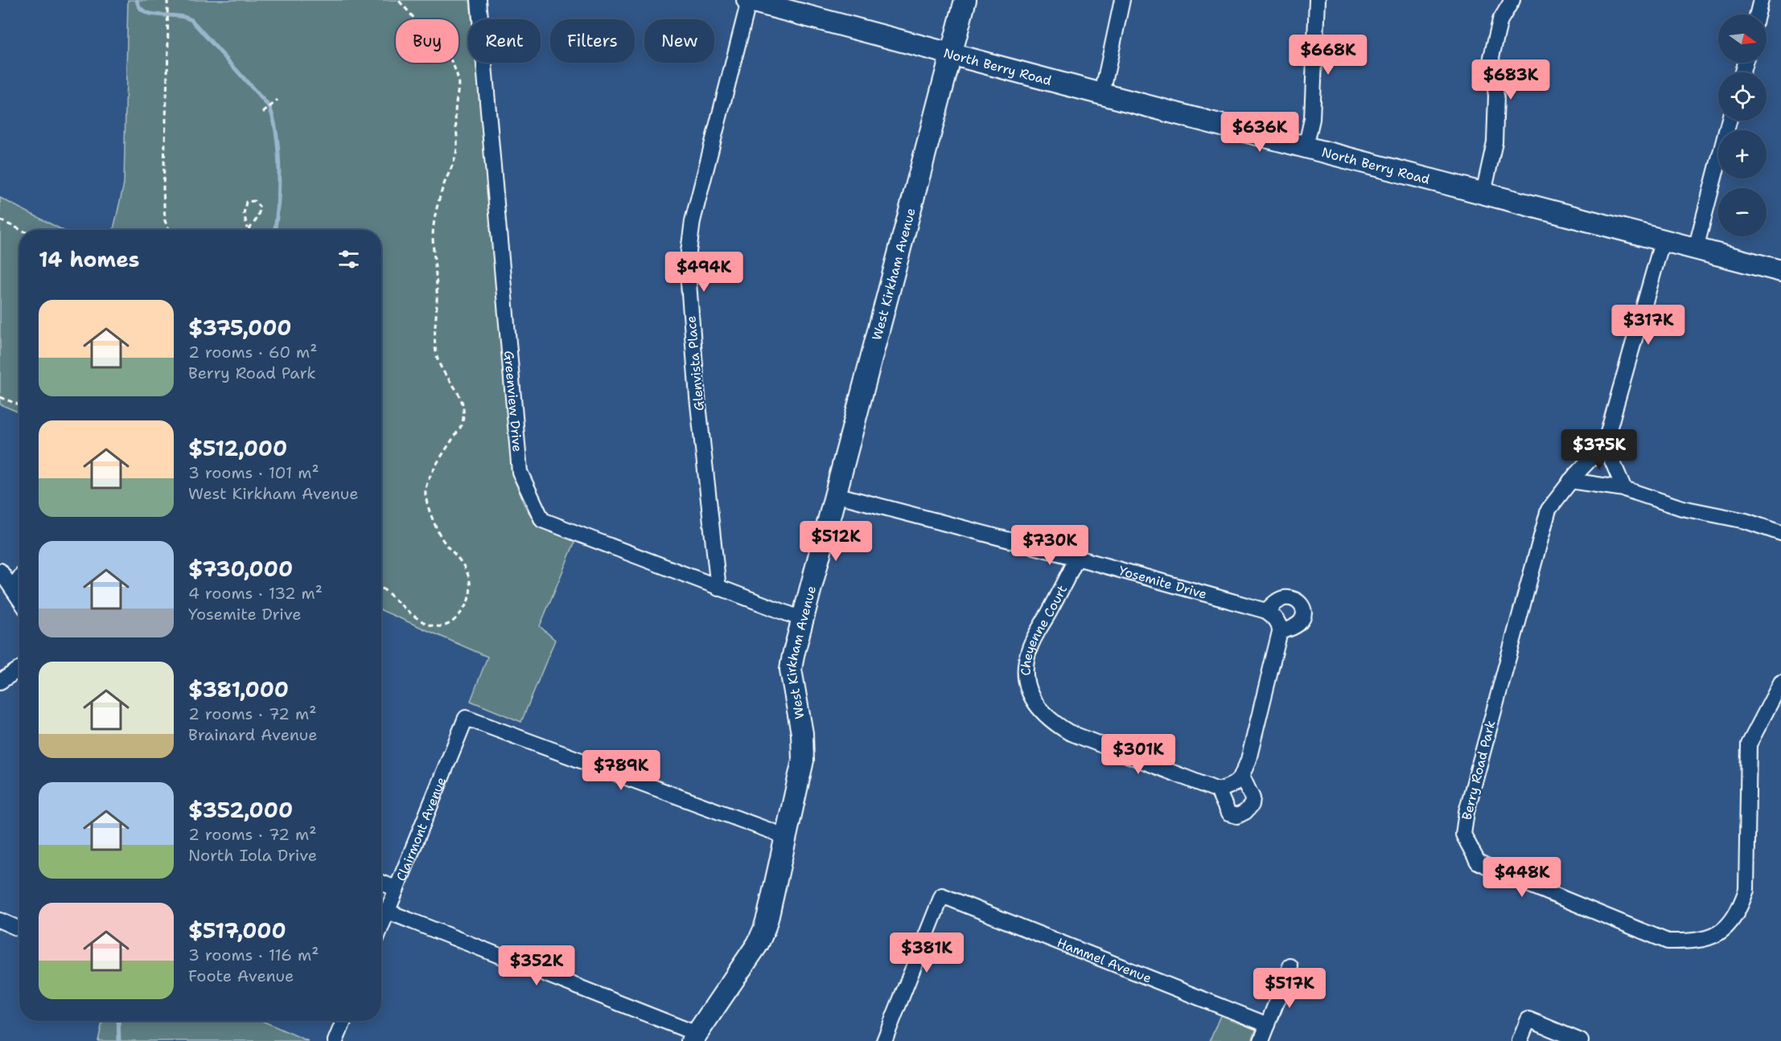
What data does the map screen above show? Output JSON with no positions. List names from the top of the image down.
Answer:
{
  "streets": {
    "street": [
      "North Berry Road",
      "West Kirkham Avenue",
      "Glenvista Place",
      "Greenview Drive",
      "Yosemite Drive",
      "Cheyenne Court",
      "Berry Road Park",
      "Clairmont Avenue",
      "Hammel Avenue"
    ]
  },
  "crossings": [
    ["North Berry Road", "West Kirkham Avenue"],
    ["North Berry Road", "Glenvista Place"],
    ["North Berry Road", "Berry Road Park"],
    ["West Kirkham Avenue", "Greenview Drive"],
    ["West Kirkham Avenue", "Yosemite Drive"],
    ["West Kirkham Avenue", "Clairmont Avenue"],
    ["Glenvista Place", "Greenview Drive"],
    ["Yosemite Drive", "Cheyenne Court"]
  ],
  "north": "right",
  "page": {
    "map_buttons": ["+", "−"],
    "chip": [
      "Buy",
      "Rent",
      "Filters",
      "New"
    ],
    "price": [
      "$668K",
      "$683K",
      "$636K",
      "$494K",
      "$317K",
      "$375K",
      "$512K",
      "$730K",
      "$301K",
      "$789K",
      "$448K",
      "$381K",
      "$352K",
      "$517K"
    ],
    "heading": "14 homes",
    "list": [
      {
        "name": "$375,000",
        "note": "2 rooms · 60 m² · Berry Road Park"
      },
      {
        "name": "$512,000",
        "note": "3 rooms · 101 m² · West Kirkham Avenue"
      },
      {
        "name": "$730,000",
        "note": "4 rooms · 132 m² · Yosemite Drive"
      },
      {
        "name": "$381,000",
        "note": "2 rooms · 72 m² · Brainard Avenue"
      },
      {
        "name": "$352,000",
        "note": "2 rooms · 72 m² · North Iola Drive"
      },
      {
        "name": "$517,000",
        "note": "3 rooms · 116 m² · Foote Avenue"
      }
    ]
  }
}
